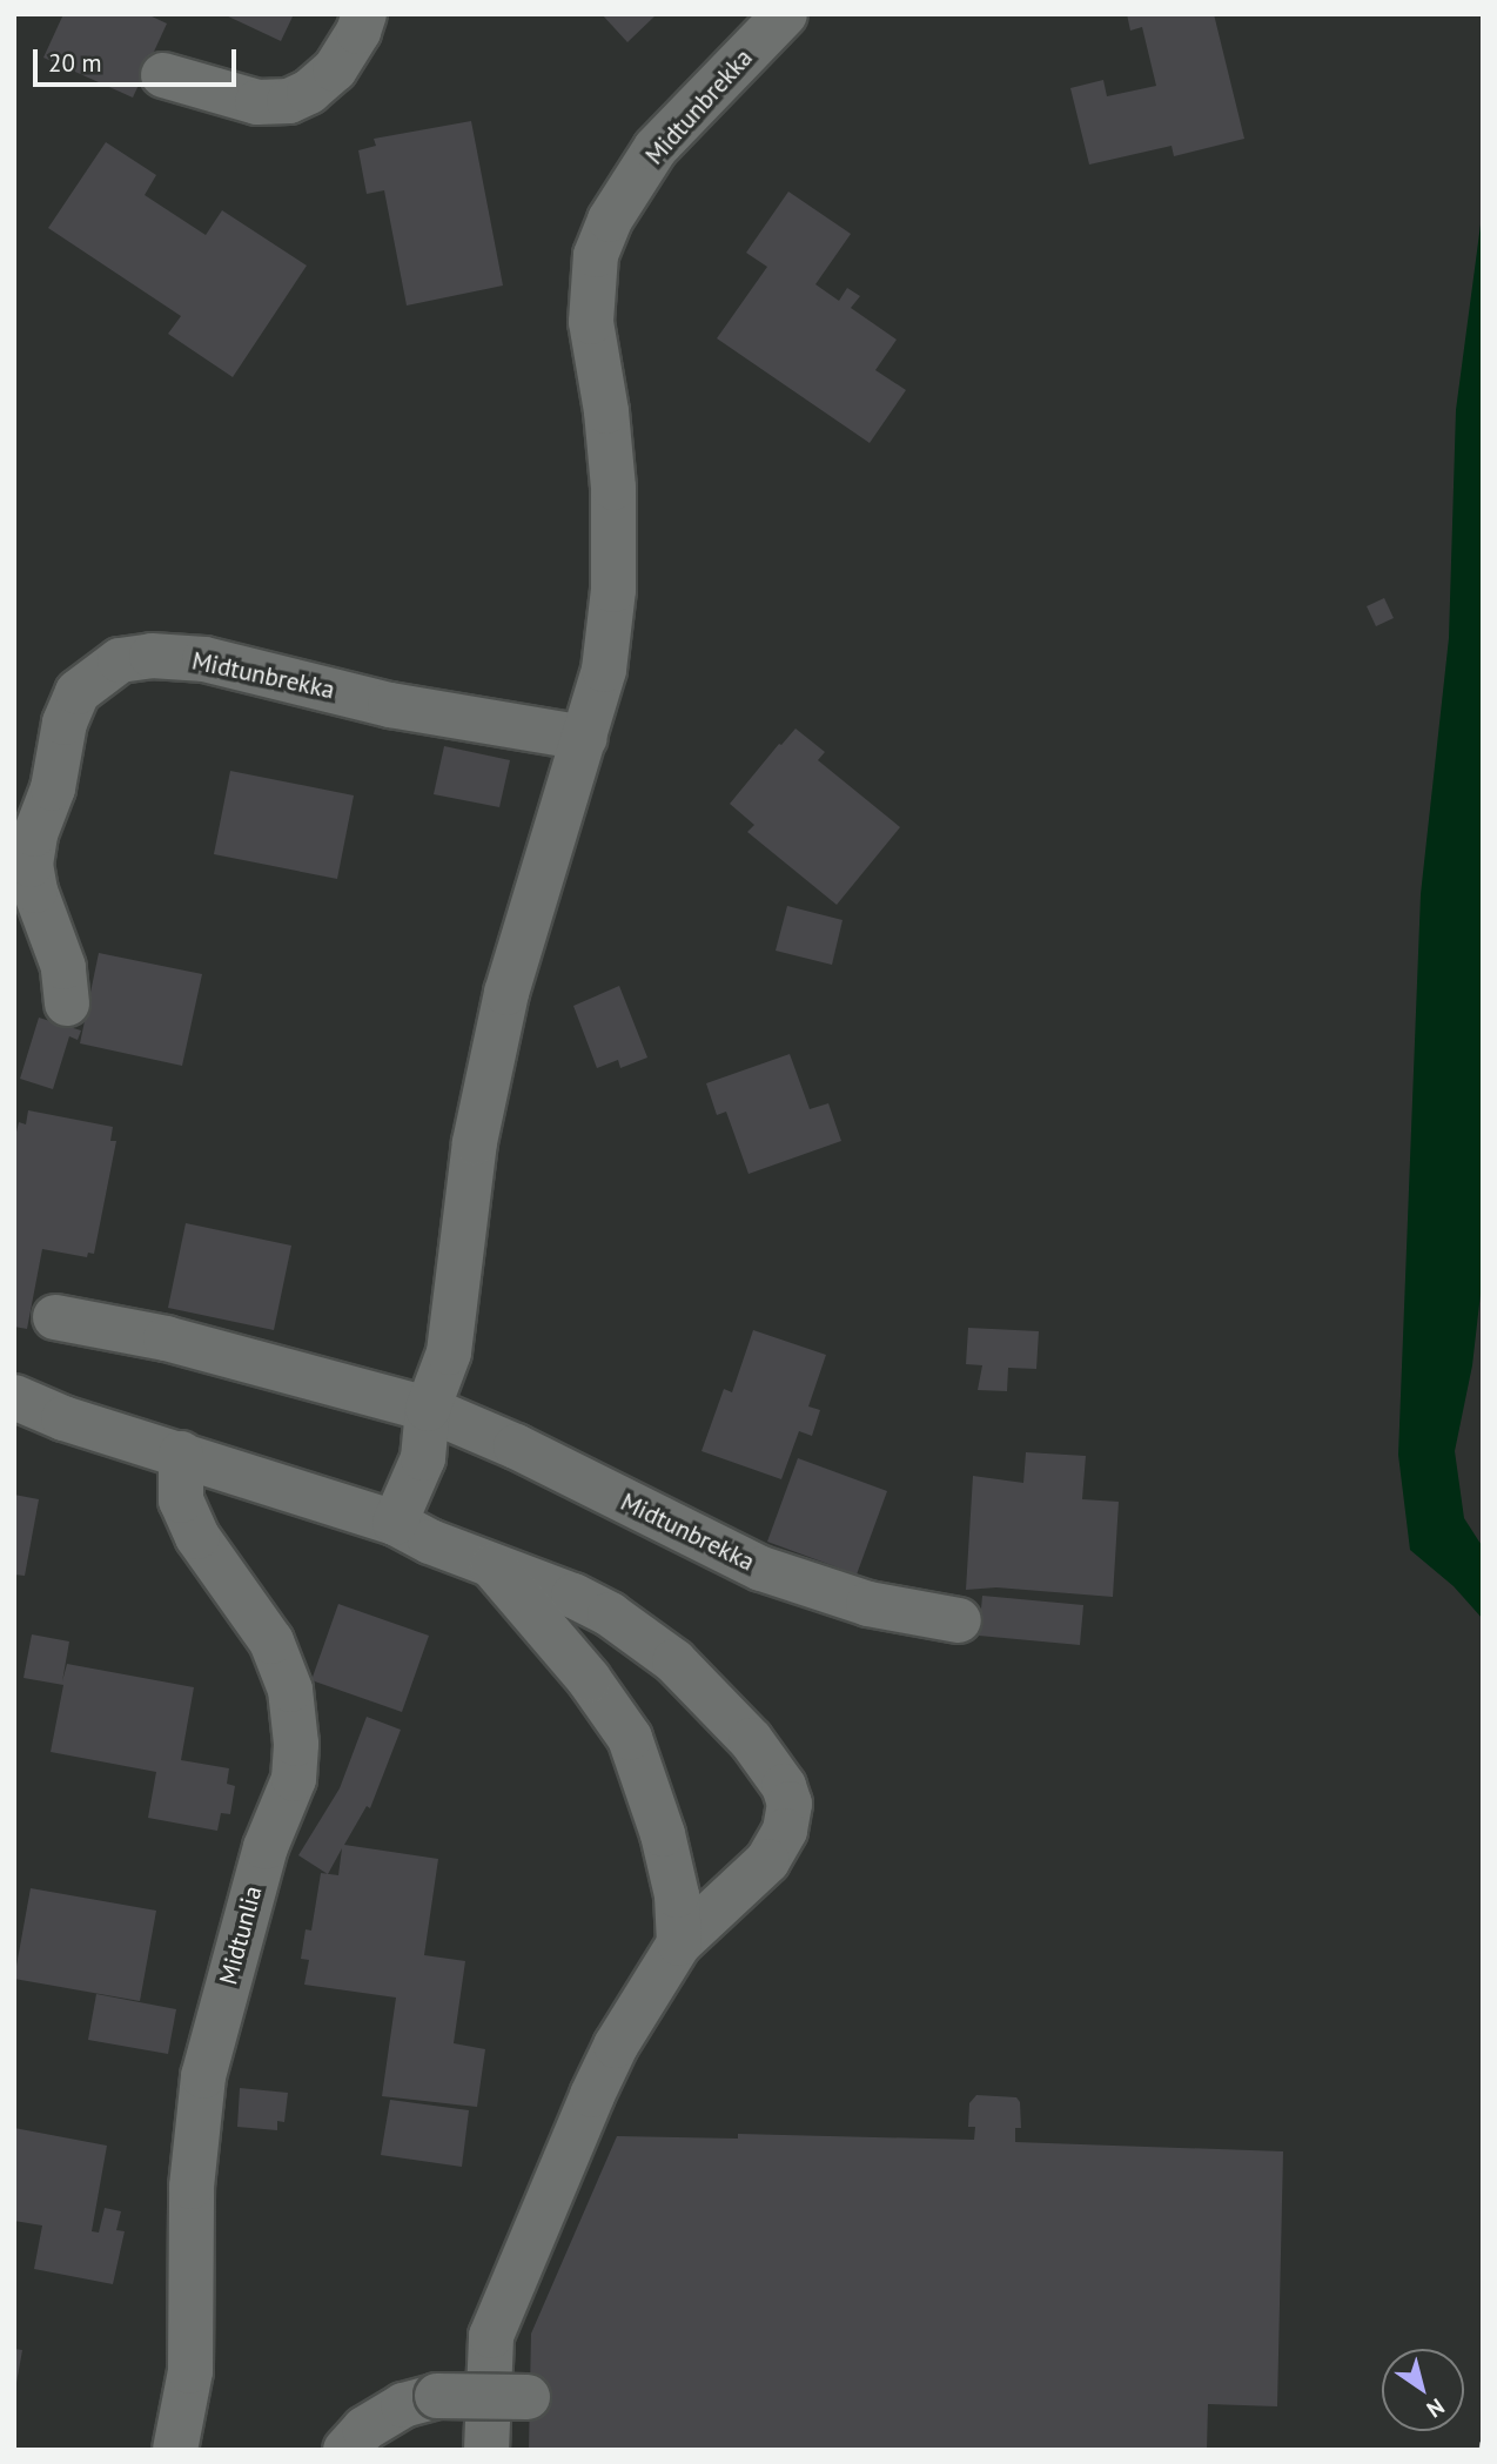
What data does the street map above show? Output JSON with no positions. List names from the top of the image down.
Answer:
{
  "streets": {
    "street": ["Midtunbrekka", "Midtunlia"]
  },
  "scale_bar": "20 m",
  "north": "bottom right"
}
